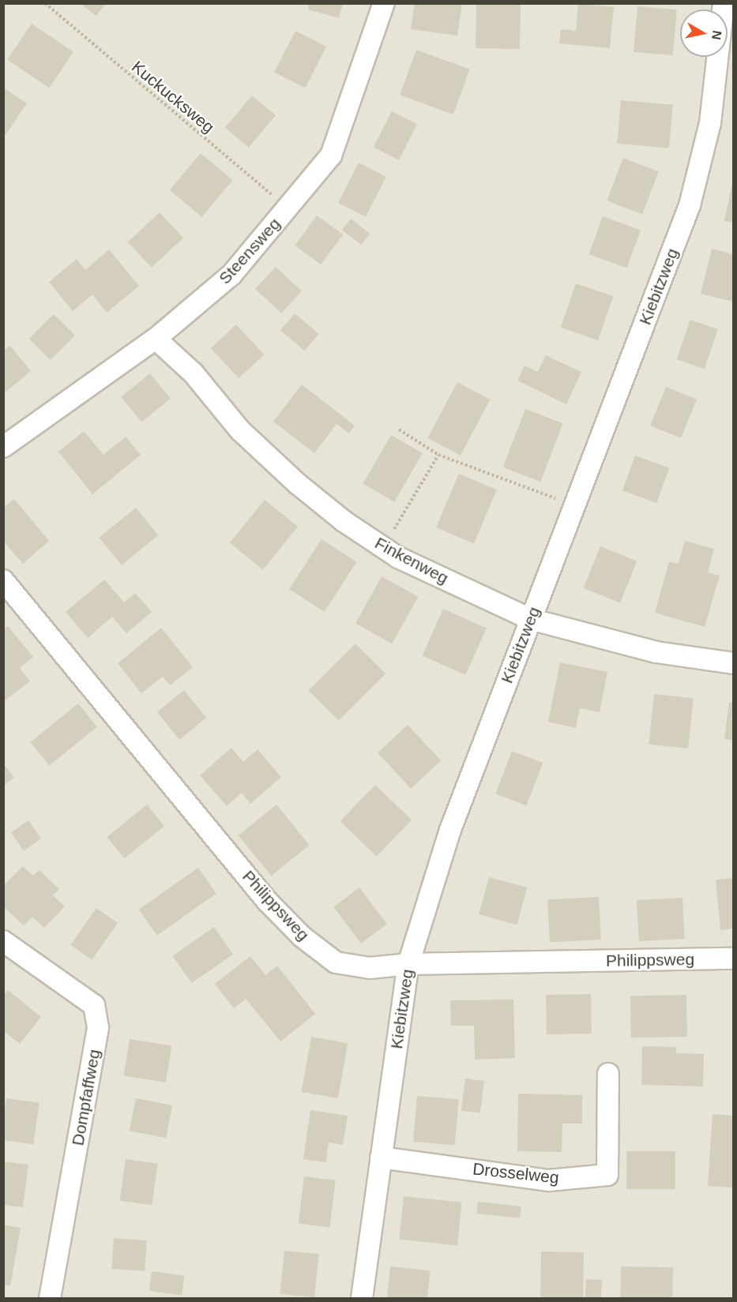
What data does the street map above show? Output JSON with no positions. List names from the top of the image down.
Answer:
{
  "streets": {
    "street": [
      "Steensweg",
      "Kiebitzweg",
      "Finkenweg",
      "Philippsweg",
      "Dompfaffweg",
      "Drosselweg"
    ],
    "path": ["Kuckucksweg"]
  },
  "crossings": [
    ["Kuckucksweg", "Steensweg"],
    ["Steensweg", "Finkenweg"],
    ["Kiebitzweg", "Finkenweg"],
    ["Kiebitzweg", "Philippsweg"],
    ["Kiebitzweg", "Drosselweg"]
  ],
  "north": "right"
}
